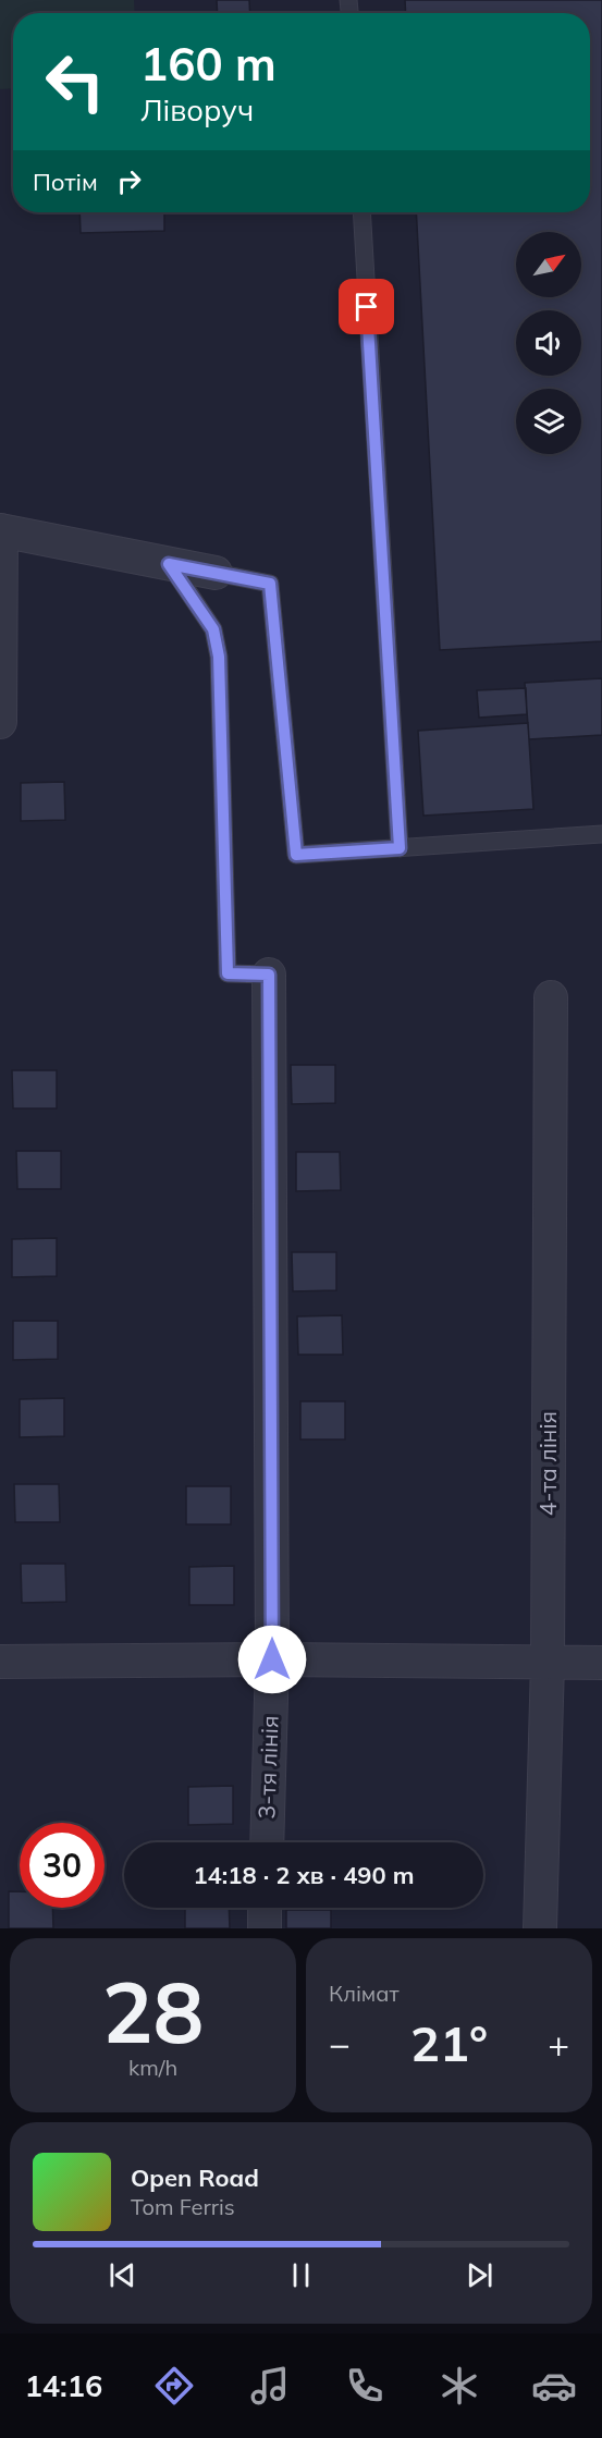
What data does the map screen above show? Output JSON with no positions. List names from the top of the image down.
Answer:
{
  "streets": {
    "street": ["4-та лінія", "3-тя лінія"]
  },
  "north": "top right",
  "page": {
    "turn": ["160 m", "Ліворуч"],
    "then": "Потім",
    "limit": "30",
    "trip": "14:18 · 2 хв · 490 m",
    "tile": [
      ["28", "km/h"],
      "Клімат"
    ],
    "heat": ["−", "21°", "+"],
    "song": ["Open Road", "Tom Ferris"],
    "tabs": "14:16"
  }
}
